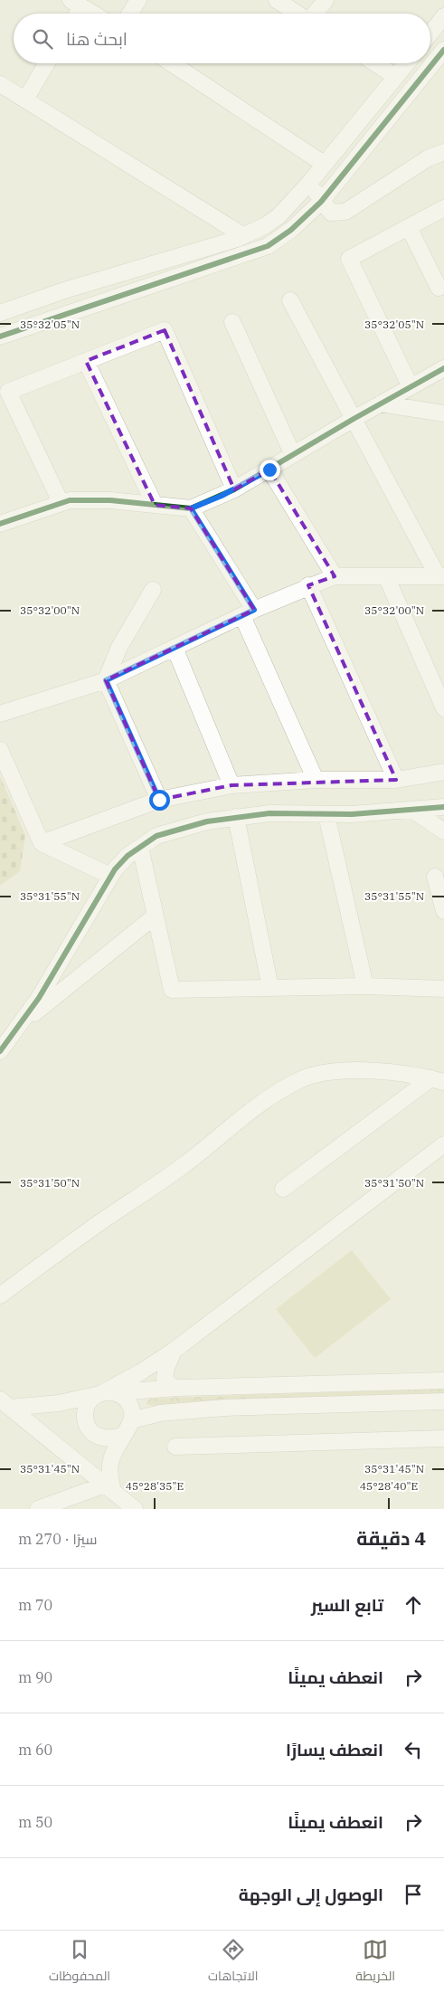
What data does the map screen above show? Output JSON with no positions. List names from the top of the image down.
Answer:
{
  "page": {
    "search": "ابحث هنا",
    "heading": ["4 دقيقة", "سيرًا · 270 m"],
    "list": [
      ["تابع السير", "70 m"],
      ["انعطف يمينًا", "90 m"],
      ["انعطف يسارًا", "60 m"],
      ["انعطف يمينًا", "50 m"],
      "الوصول إلى الوجهة"
    ],
    "nav": ["الخريطة", "الاتجاهات", "المحفوظات"]
  },
  "coordinates": [
    "35°32'05\"N",
    "35°32'00\"N",
    "35°31'55\"N",
    "35°31'50\"N",
    "35°31'45\"N",
    "45°28'35\"E",
    "45°28'40\"E"
  ]
}
